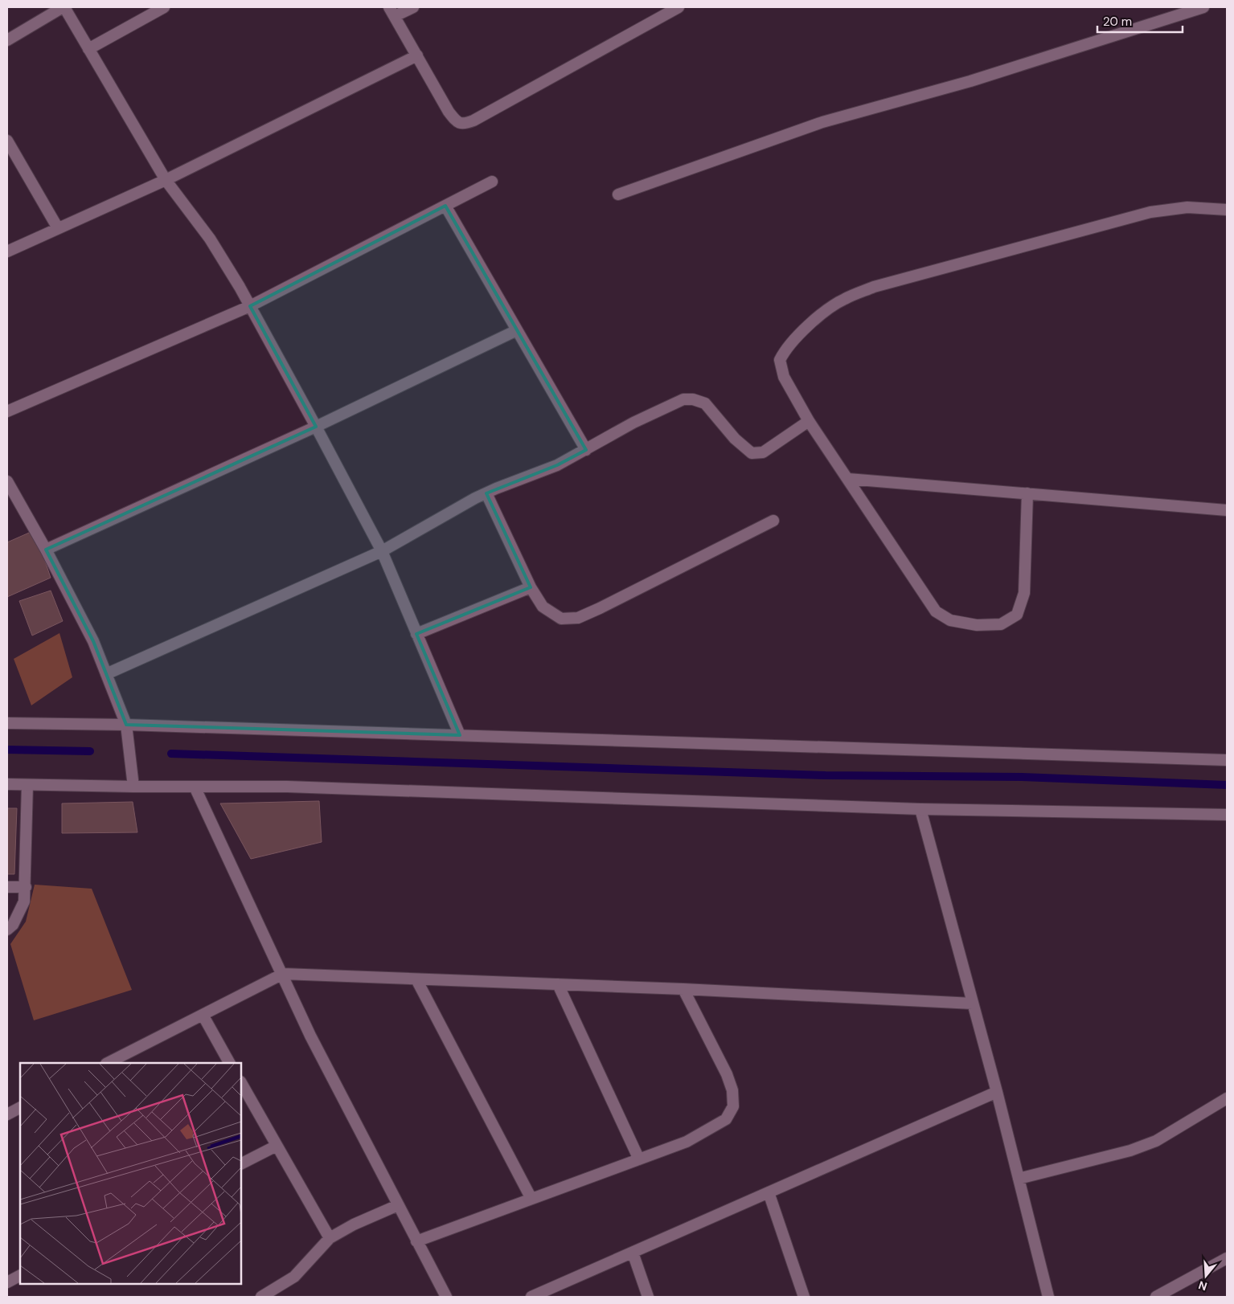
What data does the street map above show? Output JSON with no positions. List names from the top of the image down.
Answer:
{
  "scale_bar": "20 m",
  "north": "bottom"
}
